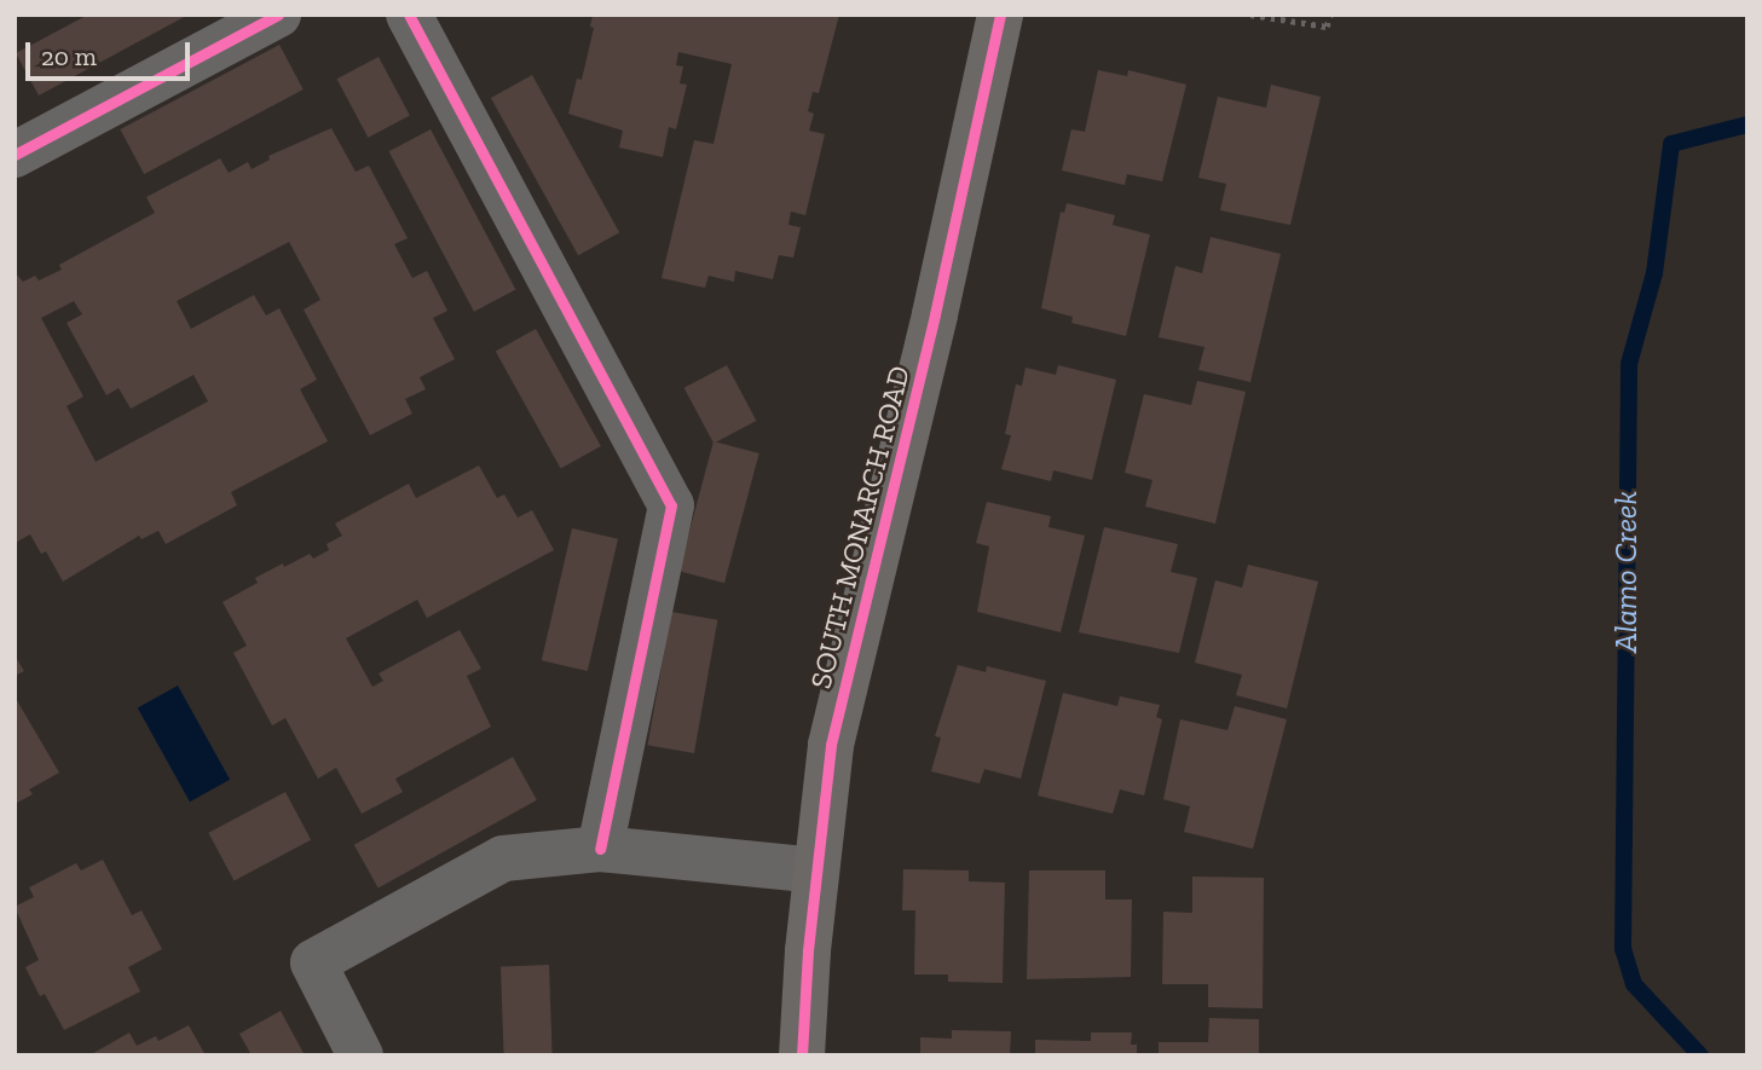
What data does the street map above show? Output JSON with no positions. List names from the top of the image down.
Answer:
{
  "streets": {
    "street": ["SOUTH MONARCH ROAD"]
  },
  "water": ["Alamo Creek"],
  "scale_bar": "20 m"
}
